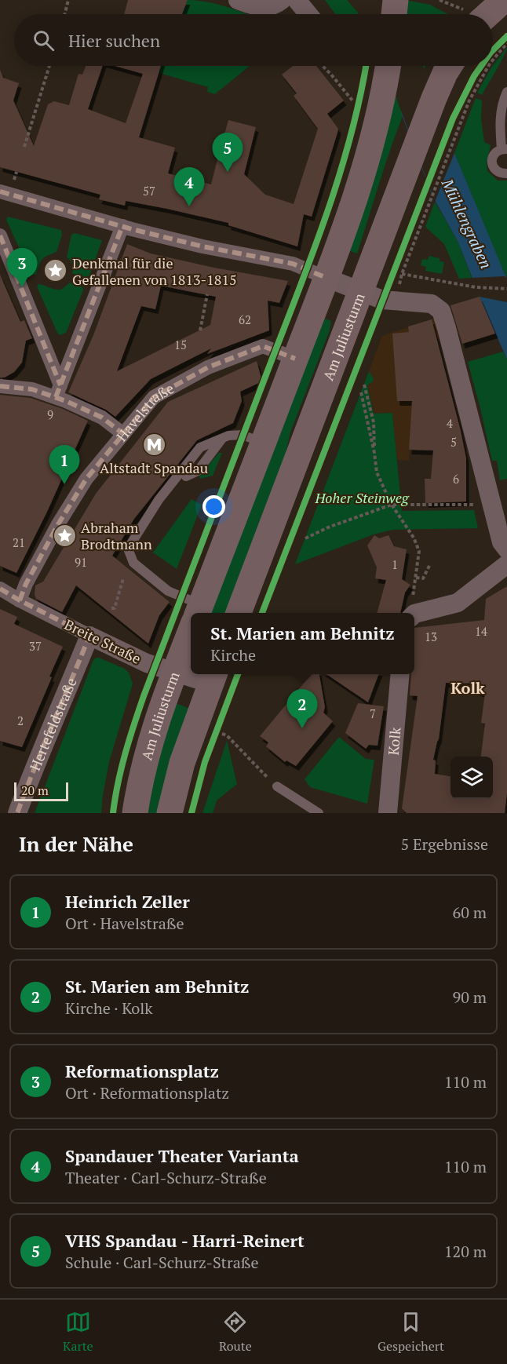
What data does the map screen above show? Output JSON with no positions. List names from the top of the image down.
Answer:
{
  "streets": {
    "main road": ["Am Juliusturm"],
    "street": [
      "Havelstraße",
      "Breite Straße",
      "Hertefeldstraße",
      "Kolk"
    ]
  },
  "crossings": [
    ["Am Juliusturm", "Havelstraße"],
    ["Am Juliusturm", "Breite Straße"],
    ["Havelstraße", "Breite Straße"],
    ["Breite Straße", "Hertefeldstraße"]
  ],
  "districts": ["Kolk"],
  "water": ["Mühlengraben"],
  "parks": ["Hoher Steinweg"],
  "places": {
    "place": ["Denkmal für die Gefallenen von 1813-1815", "Abraham Brodtmann"],
    "metro station": ["Altstadt Spandau"]
  },
  "house_numbers": [
    "57",
    "62",
    "15",
    "9",
    "4",
    "5",
    "6",
    "21",
    "91",
    "1",
    "14",
    "13",
    "37",
    "7",
    "2"
  ],
  "scale_bar": "20 m",
  "page": {
    "search": "Hier suchen",
    "pins": [
      "5",
      "4",
      "3",
      "1",
      "2"
    ],
    "popup": ["St. Marien am Behnitz", "Kirche"],
    "scale": "20 m",
    "heading": ["In der Nähe", "5 Ergebnisse"],
    "list": [
      {
        "mark": "1",
        "name": "Heinrich Zeller",
        "note": "Ort · Havelstraße",
        "value": "60 m"
      },
      {
        "mark": "2",
        "name": "St. Marien am Behnitz",
        "note": "Kirche · Kolk",
        "value": "90 m"
      },
      {
        "mark": "3",
        "name": "Reformationsplatz",
        "note": "Ort · Reformationsplatz",
        "value": "110 m"
      },
      {
        "mark": "4",
        "name": "Spandauer Theater Varianta",
        "note": "Theater · Carl-Schurz-Straße",
        "value": "110 m"
      },
      {
        "mark": "5",
        "name": "VHS Spandau - Harri-Reinert",
        "note": "Schule · Carl-Schurz-Straße",
        "value": "120 m"
      }
    ],
    "nav": ["Karte", "Route", "Gespeichert"]
  }
}
